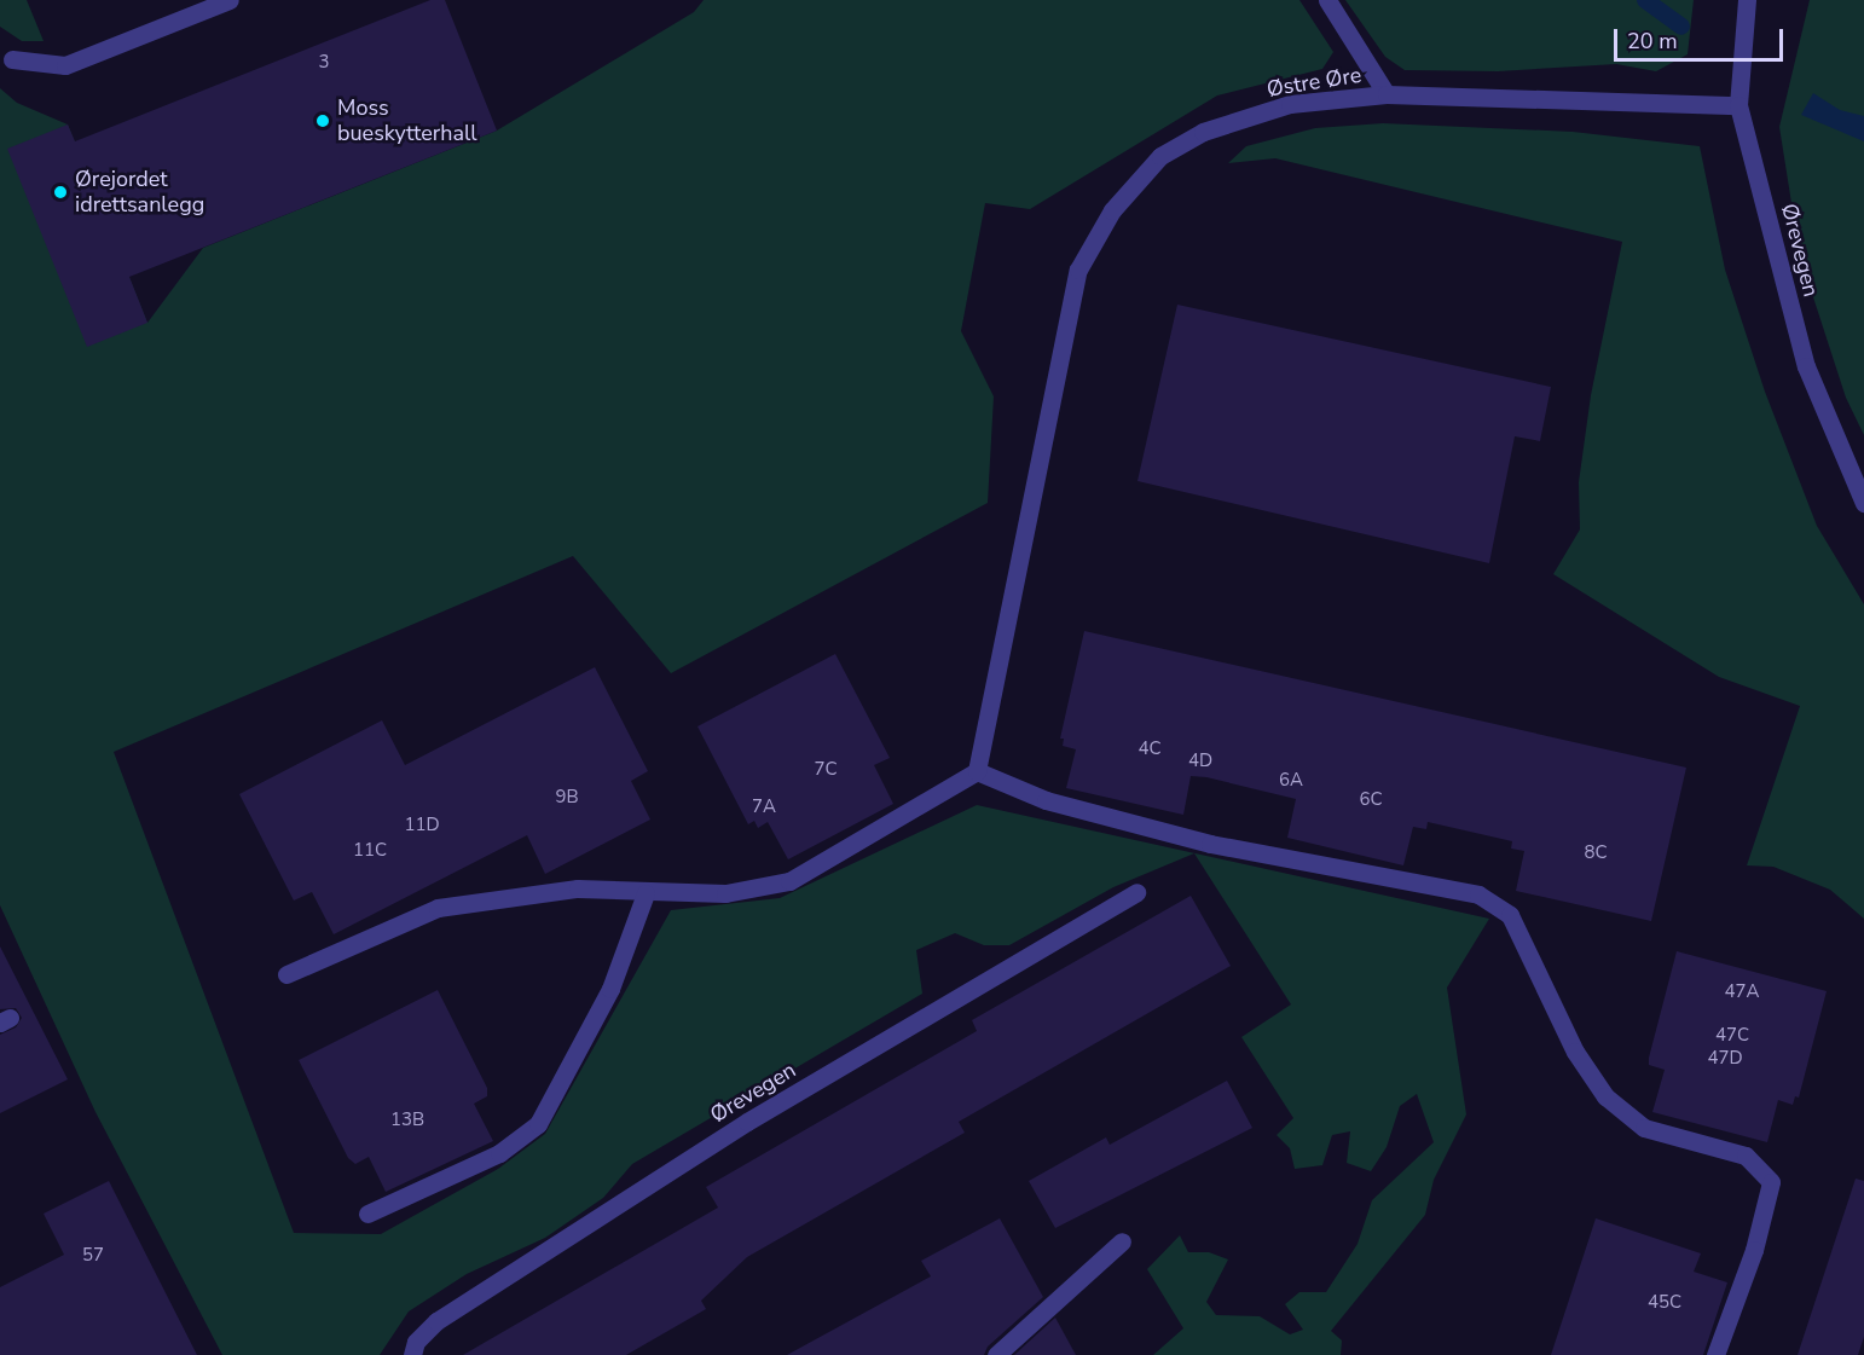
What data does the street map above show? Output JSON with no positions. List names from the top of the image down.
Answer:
{
  "streets": {
    "street": ["Østre Øre", "Ørevegen"]
  },
  "crossings": [
    ["Østre Øre", "Ørevegen"]
  ],
  "places": ["Moss bueskytterhall", "Ørejordet idrettsanlegg"],
  "house_numbers": [
    "3",
    "4C",
    "4D",
    "7C",
    "6A",
    "9B",
    "6C",
    "7A",
    "11D",
    "11C",
    "8C",
    "47A",
    "47C",
    "47D",
    "13B",
    "57",
    "45C"
  ],
  "scale_bar": "20 m"
}
